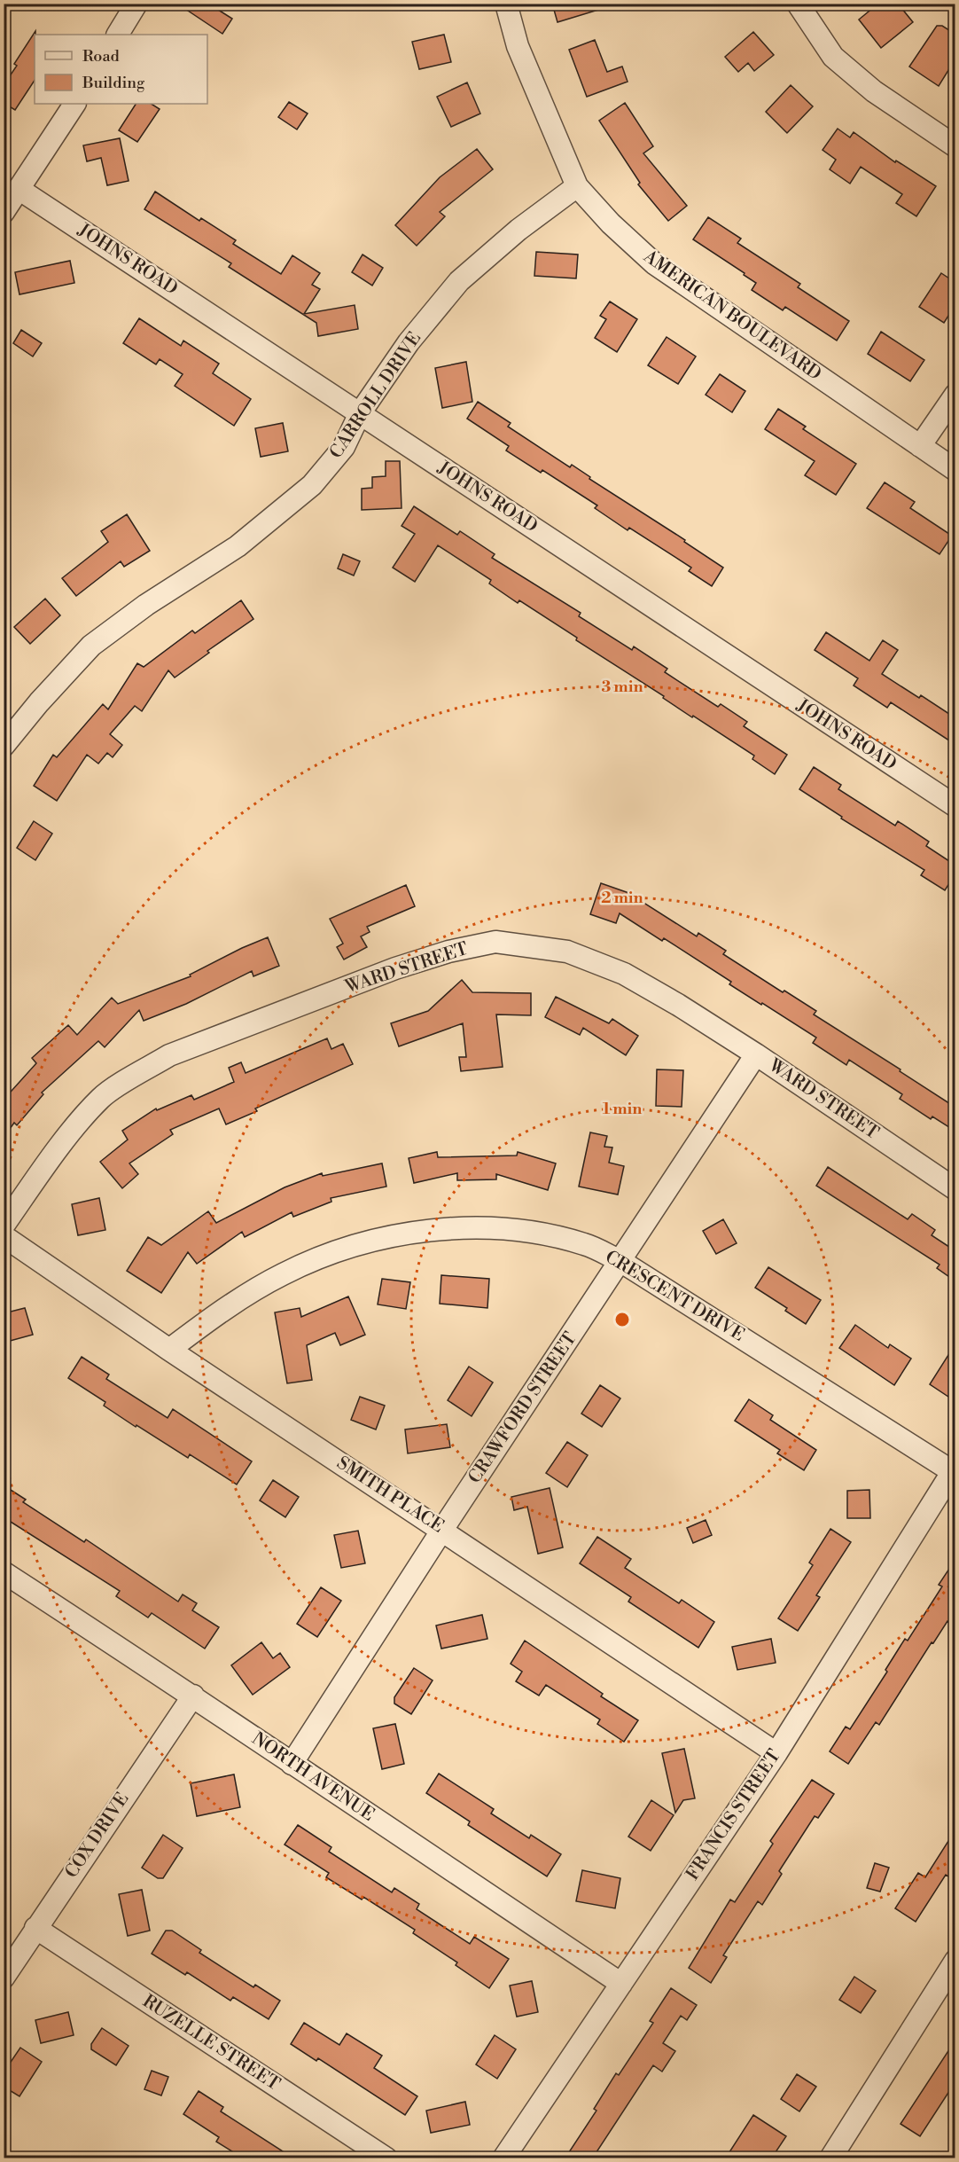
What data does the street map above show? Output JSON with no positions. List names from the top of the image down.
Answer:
{
  "streets": {
    "street": [
      "JOHNS ROAD",
      "AMERICAN BOULEVARD",
      "CARROLL DRIVE",
      "WARD STREET",
      "CRESCENT DRIVE",
      "CRAWFORD STREET",
      "SMITH PLACE",
      "NORTH AVENUE",
      "FRANCIS STREET",
      "COX DRIVE",
      "RUZELLE STREET"
    ]
  },
  "crossings": [
    ["JOHNS ROAD", "CARROLL DRIVE"],
    ["AMERICAN BOULEVARD", "CARROLL DRIVE"],
    ["WARD STREET", "CRAWFORD STREET"],
    ["CRESCENT DRIVE", "CRAWFORD STREET"],
    ["CRESCENT DRIVE", "SMITH PLACE"],
    ["CRESCENT DRIVE", "FRANCIS STREET"],
    ["CRAWFORD STREET", "SMITH PLACE"],
    ["CRAWFORD STREET", "NORTH AVENUE"],
    ["SMITH PLACE", "FRANCIS STREET"],
    ["NORTH AVENUE", "FRANCIS STREET"],
    ["NORTH AVENUE", "COX DRIVE"],
    ["COX DRIVE", "RUZELLE STREET"]
  ],
  "legend": ["Road", "Building"],
  "rings": ["3 min", "2 min", "1 min"]
}
